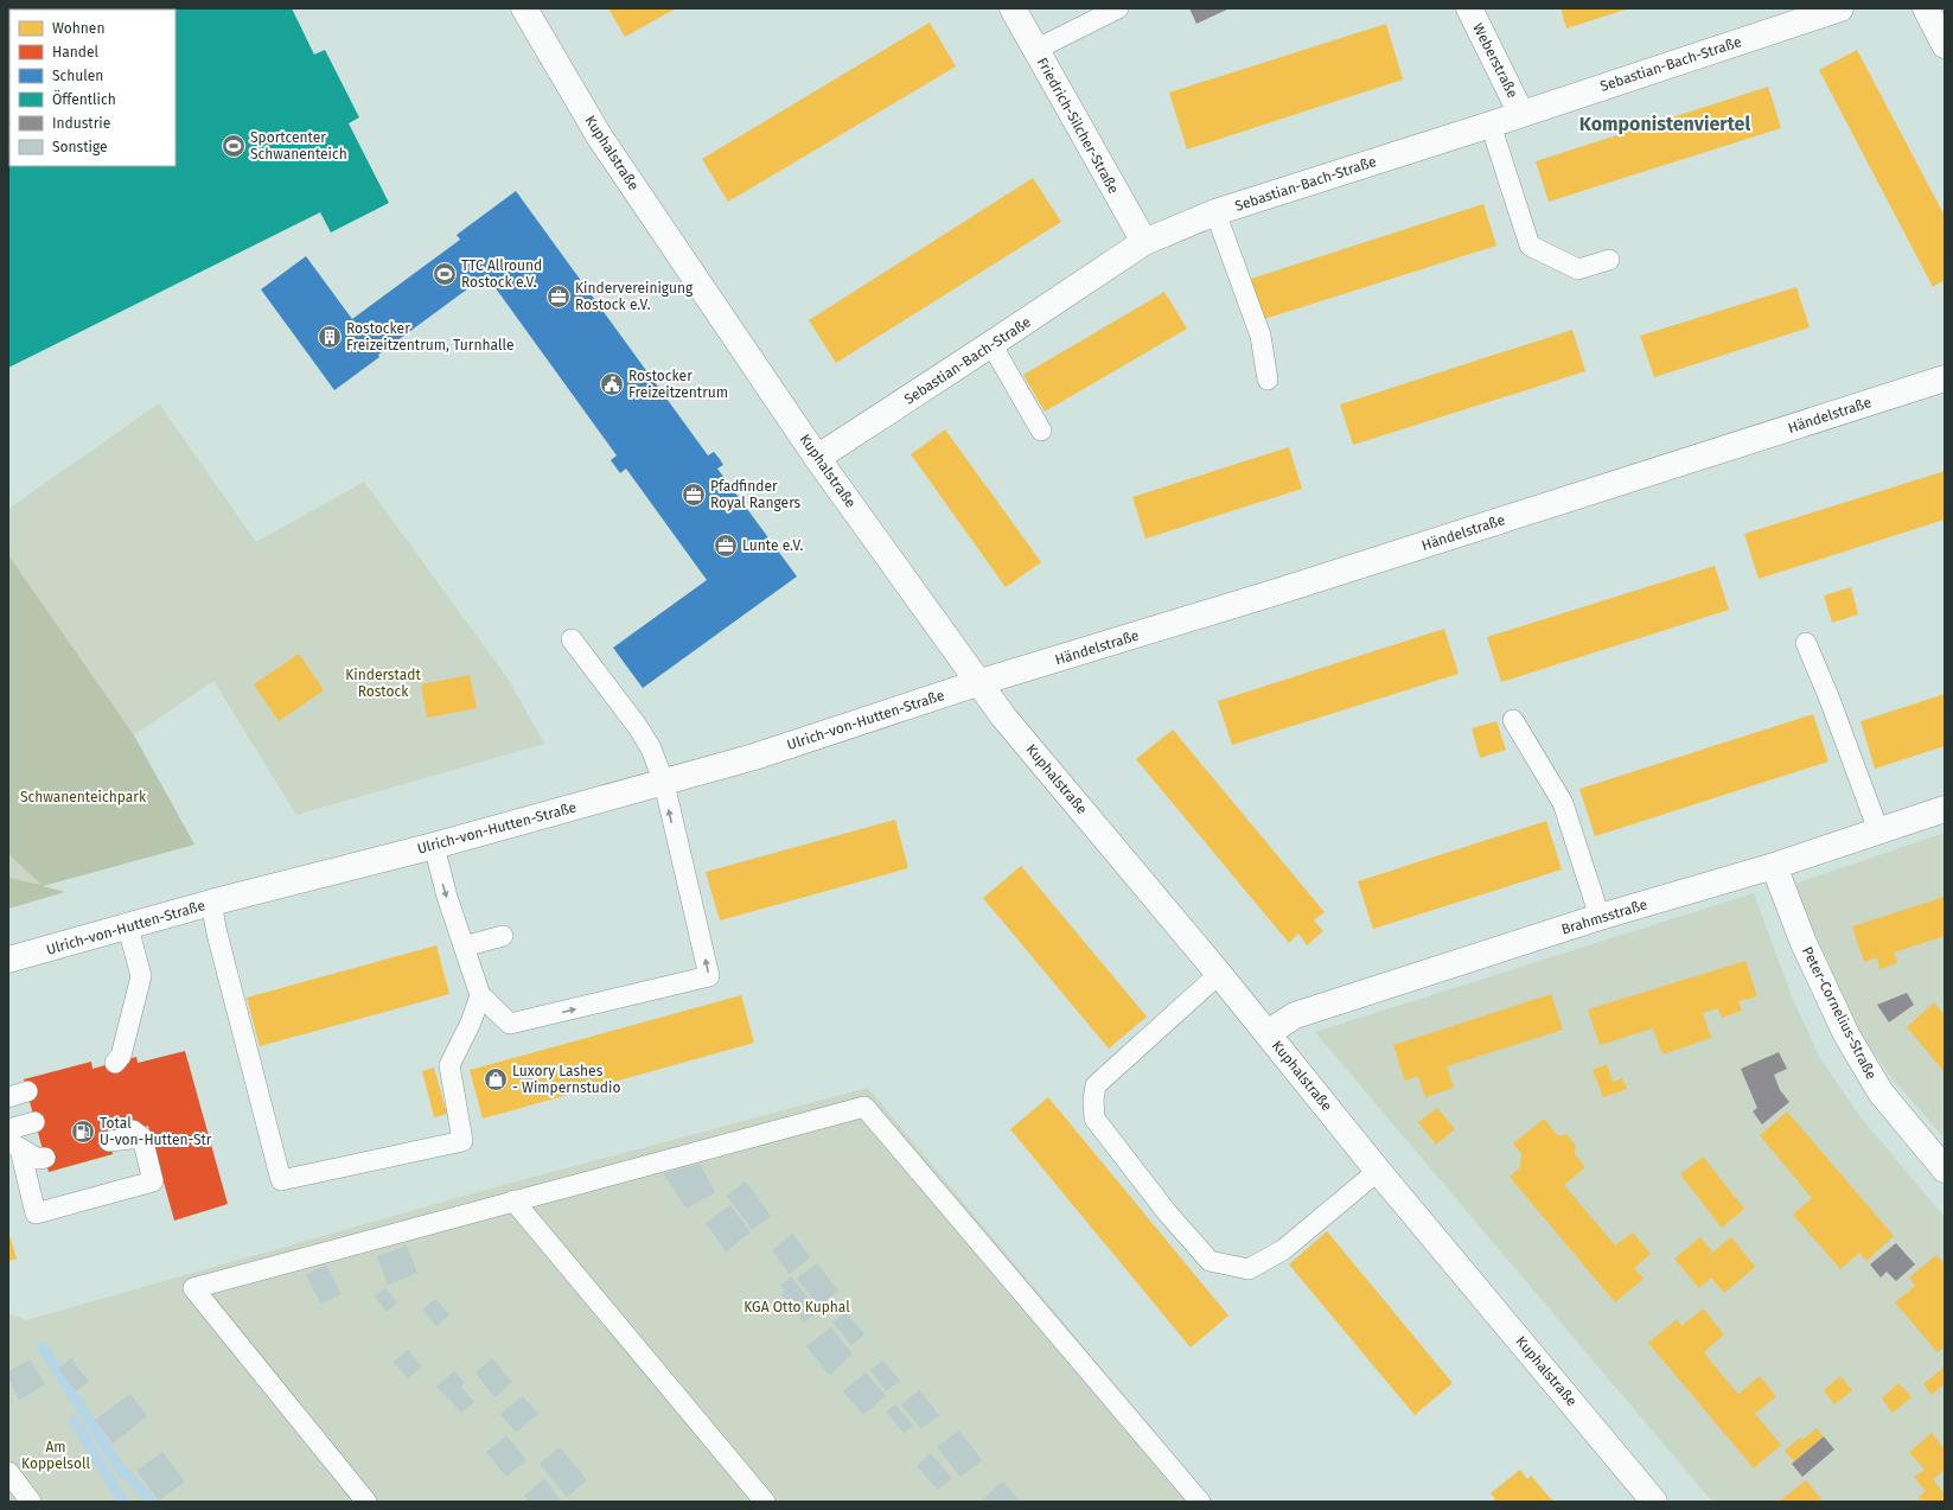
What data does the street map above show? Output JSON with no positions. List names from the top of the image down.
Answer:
{
  "streets": {
    "street": [
      "Weberstraße",
      "Sebastian-Bach-Straße",
      "Friedrich-Silcher-Straße",
      "Kuphalstraße",
      "Händelstraße",
      "Ulrich-von-Hutten-Straße",
      "Brahmsstraße",
      "Peter-Cornelius-Straße"
    ]
  },
  "crossings": [
    ["Weberstraße", "Sebastian-Bach-Straße"],
    ["Sebastian-Bach-Straße", "Friedrich-Silcher-Straße"],
    ["Sebastian-Bach-Straße", "Kuphalstraße"],
    ["Kuphalstraße", "Händelstraße"],
    ["Kuphalstraße", "Ulrich-von-Hutten-Straße"],
    ["Kuphalstraße", "Brahmsstraße"],
    ["Händelstraße", "Ulrich-von-Hutten-Straße"],
    ["Brahmsstraße", "Peter-Cornelius-Straße"]
  ],
  "districts": ["Komponistenviertel"],
  "parks": [
    "Kinderstadt Rostock",
    "Schwanenteichpark",
    "KGA Otto Kuphal",
    "Am Koppelsoll"
  ],
  "places": {
    "sports": ["Sportcenter Schwanenteich", "TTC Allround Rostock e.V."],
    "office": ["Kindervereinigung Rostock e.V.", "Pfadfinder Royal Rangers", "Lunte e.V."],
    "building": ["Rostocker Freizeitzentrum, Turnhalle"],
    "public building": ["Rostocker Freizeitzentrum"],
    "shop": ["Luxory Lashes - Wimpernstudio"],
    "fuel station": ["Total U-von-Hutten-Str"]
  },
  "legend": [
    "Wohnen",
    "Handel",
    "Schulen",
    "Öffentlich",
    "Industrie",
    "Sonstige"
  ]
}
